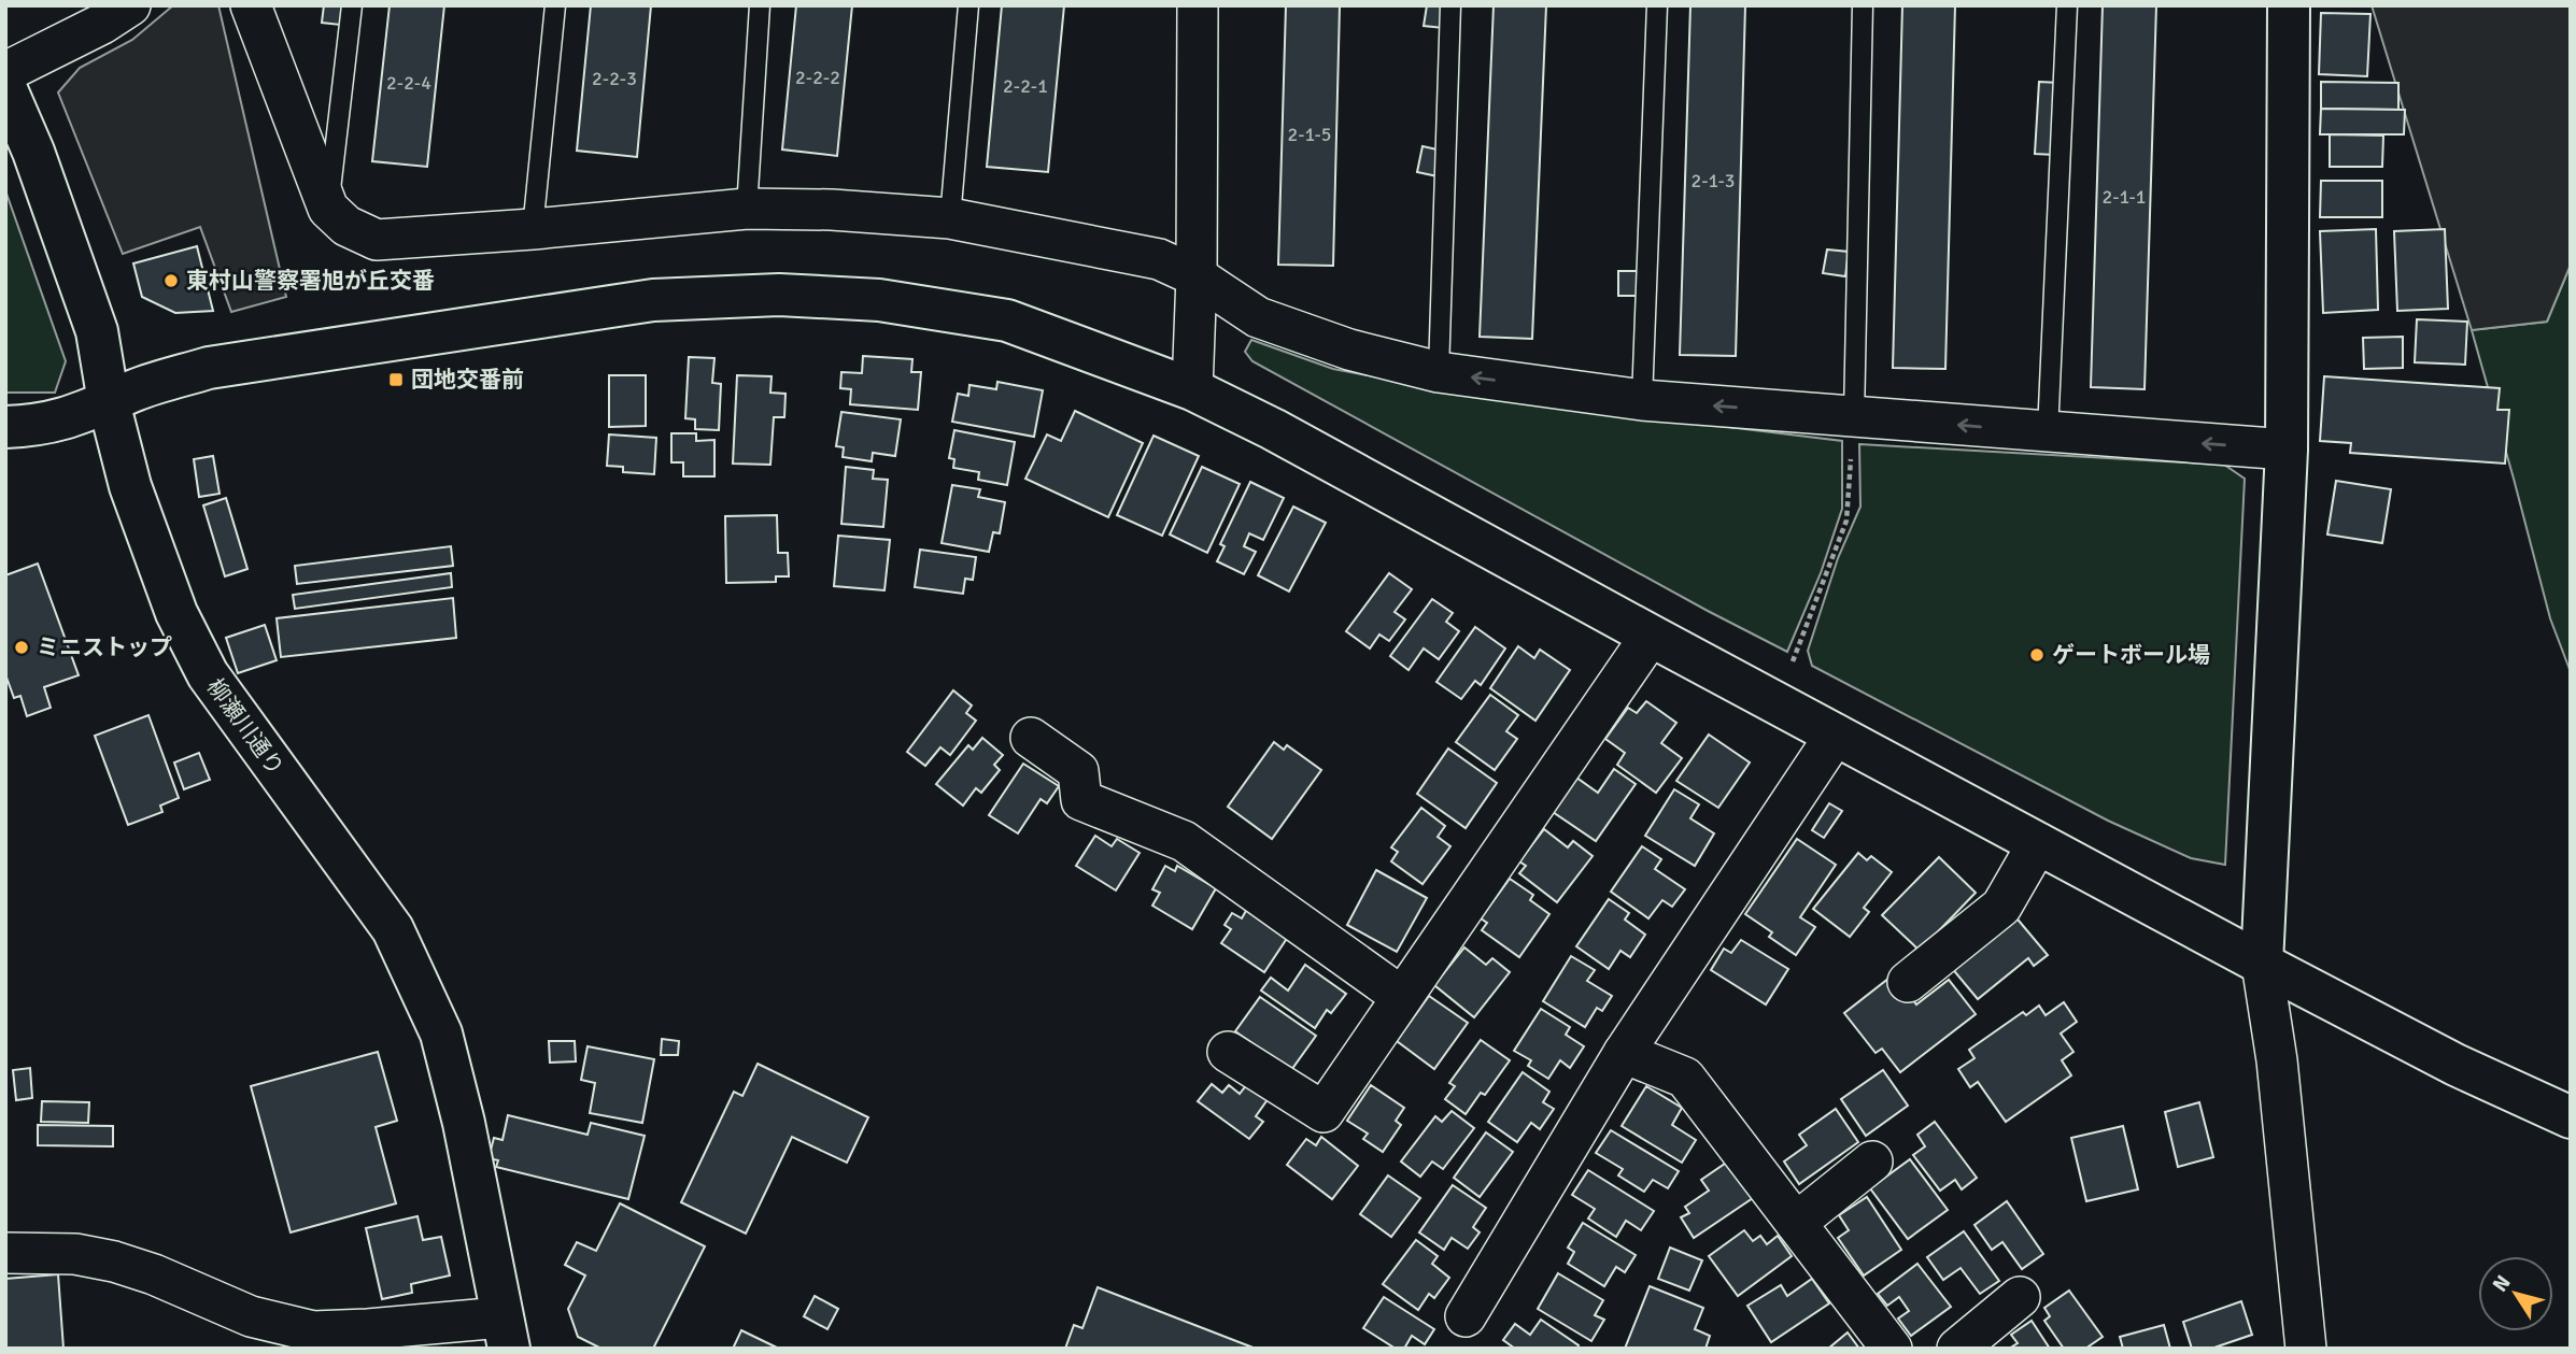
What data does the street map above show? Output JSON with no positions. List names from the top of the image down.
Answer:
{
  "streets": {
    "street": ["柳瀬川通り"]
  },
  "places": {
    "other": ["東村山警察署旭が丘交番", "ミニストップ", "ゲートボール場"],
    "transit": ["団地交番前"]
  },
  "house_numbers": [
    "2-2-2",
    "2-2-3",
    "2-2-4",
    "2-2-1",
    "2-1-5",
    "2-1-3",
    "2-1-1"
  ],
  "north": "top left"
}
